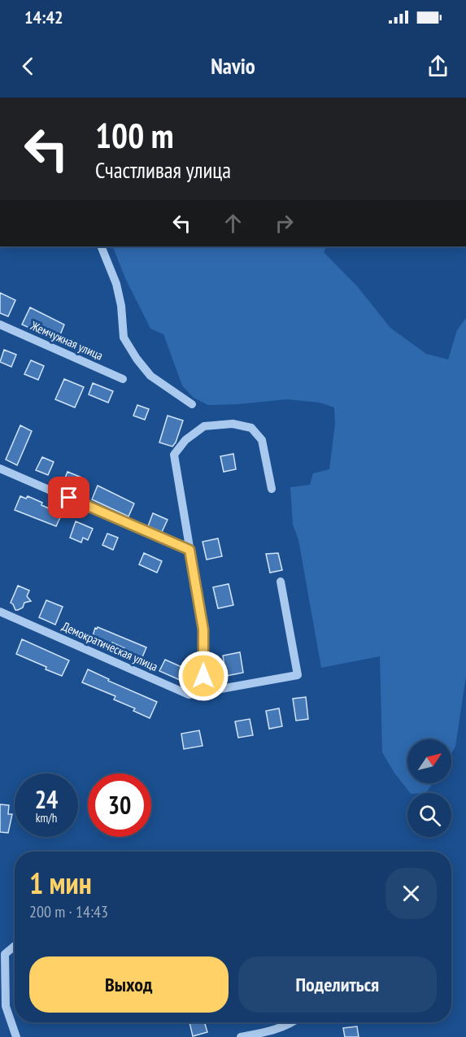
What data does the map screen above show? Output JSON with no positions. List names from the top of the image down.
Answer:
{
  "streets": {
    "street": ["Жемчужная улица", "Демократическая улица"]
  },
  "north": "top right",
  "page": {
    "status": "14:42",
    "header": "Navio",
    "turn": ["100 m", "Счастливая улица"],
    "speed": "24 km/h",
    "limit": "30",
    "heading": ["1 мин", "200 m · 14:43"],
    "buttons": ["Выход", "Поделиться"]
  }
}
